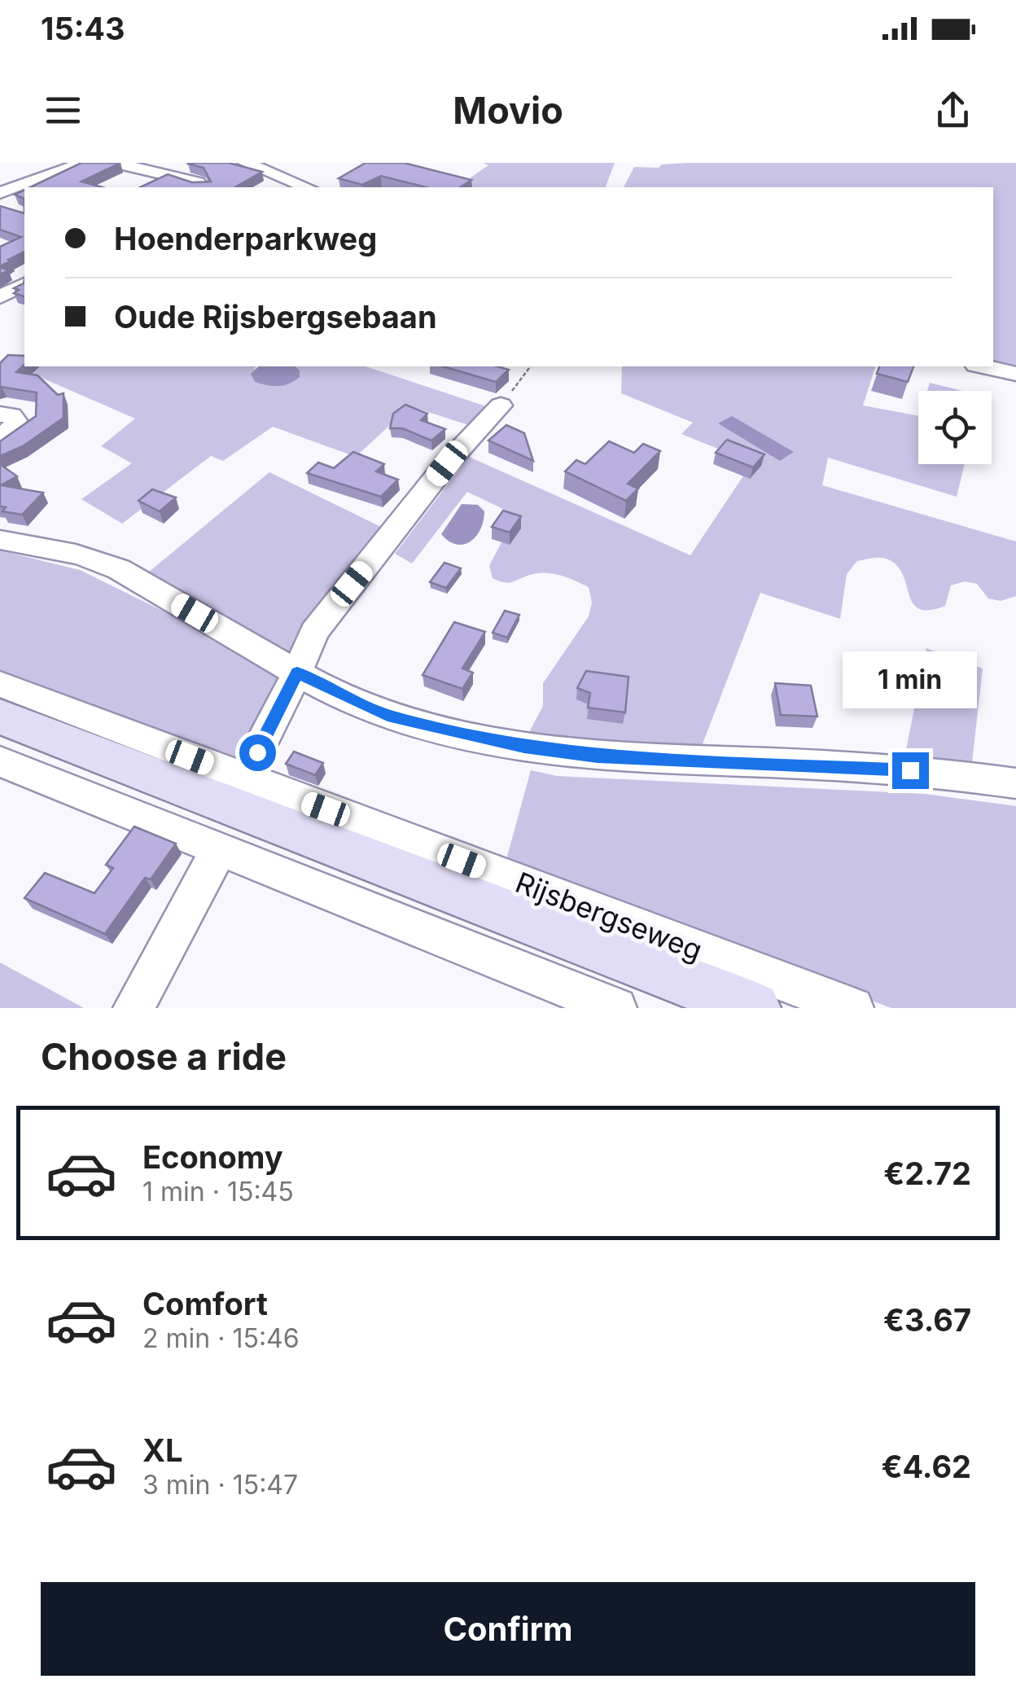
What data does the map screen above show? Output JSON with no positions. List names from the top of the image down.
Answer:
{
  "streets": {
    "main road": ["Rijsbergseweg"]
  },
  "page": {
    "status": "15:43",
    "header": "Movio",
    "banner": ["Hoenderparkweg", "Oude Rijsbergsebaan"],
    "bubble": "1 min",
    "heading": "Choose a ride",
    "list": [
      {
        "name": "Economy",
        "note": "1 min · 15:45",
        "value": "€2.72"
      },
      {
        "name": "Comfort",
        "note": "2 min · 15:46",
        "value": "€3.67"
      },
      {
        "name": "XL",
        "note": "3 min · 15:47",
        "value": "€4.62"
      }
    ],
    "buttons": "Confirm"
  }
}
